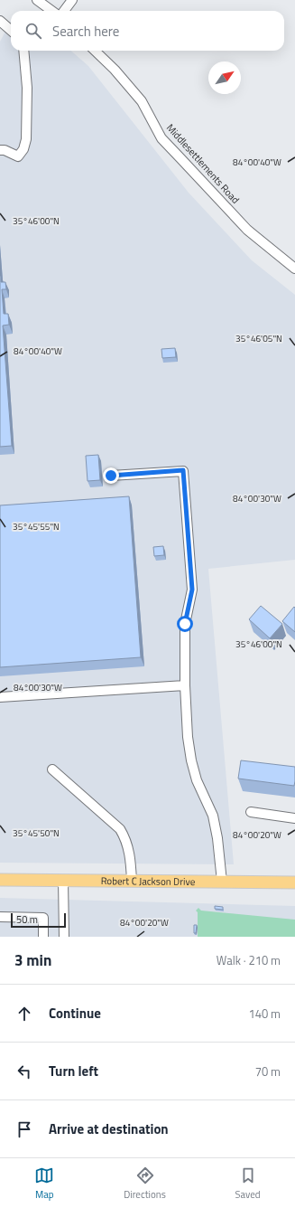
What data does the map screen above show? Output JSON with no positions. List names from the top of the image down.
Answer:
{
  "streets": {
    "main road": ["Robert C Jackson Drive"],
    "street": ["Middlesettlements Road"]
  },
  "scale_bar": "50 m",
  "north": "top right",
  "page": {
    "search": "Search here",
    "scale": "50 m",
    "heading": ["3 min", "Walk · 210 m"],
    "list": [
      ["Continue", "140 m"],
      ["Turn left", "70 m"],
      "Arrive at destination"
    ],
    "nav": ["Map", "Directions", "Saved"]
  },
  "coordinates": [
    "84°00'40\"W",
    "35°46'00\"N",
    "35°46'05\"N",
    "84°00'30\"W",
    "35°45'55\"N",
    "35°45'50\"N",
    "84°00'20\"W"
  ]
}
